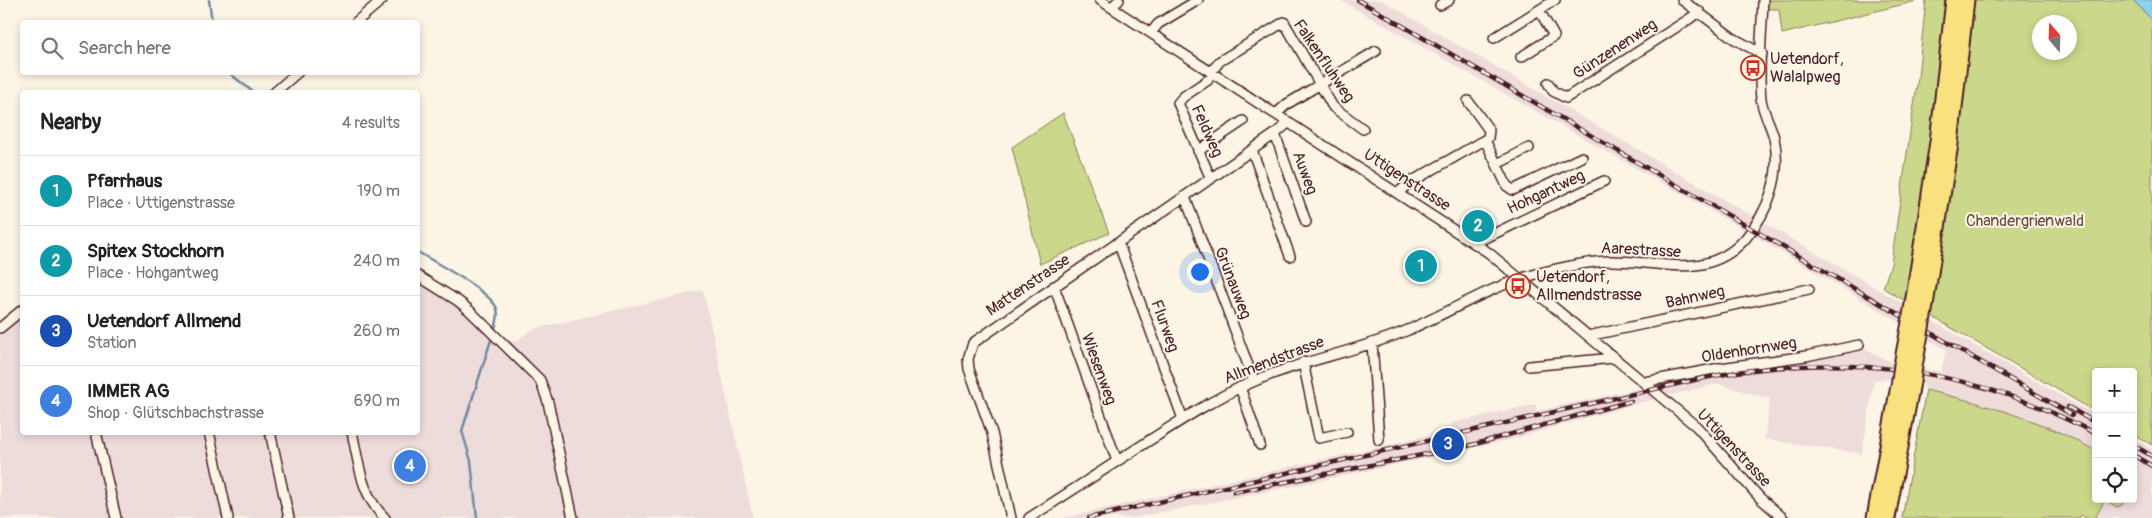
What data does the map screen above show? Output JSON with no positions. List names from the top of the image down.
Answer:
{
  "streets": {
    "street": [
      "Günzenenweg",
      "Falkenfluhweg",
      "Feldweg",
      "Auweg",
      "Uttigenstrasse",
      "Hohgantweg",
      "Aarestrasse",
      "Grünauweg",
      "Mattenstrasse",
      "Bahnweg",
      "Flurweg",
      "Oldenhornweg",
      "Allmendstrasse",
      "Wiesenweg"
    ]
  },
  "crossings": [
    ["Falkenfluhweg", "Feldweg"],
    ["Falkenfluhweg", "Uttigenstrasse"],
    ["Feldweg", "Uttigenstrasse"],
    ["Feldweg", "Mattenstrasse"],
    ["Auweg", "Mattenstrasse"],
    ["Uttigenstrasse", "Hohgantweg"],
    ["Uttigenstrasse", "Aarestrasse"],
    ["Uttigenstrasse", "Mattenstrasse"],
    ["Uttigenstrasse", "Bahnweg"],
    ["Uttigenstrasse", "Oldenhornweg"],
    ["Uttigenstrasse", "Allmendstrasse"],
    ["Aarestrasse", "Allmendstrasse"],
    ["Grünauweg", "Mattenstrasse"],
    ["Grünauweg", "Allmendstrasse"],
    ["Mattenstrasse", "Flurweg"],
    ["Mattenstrasse", "Wiesenweg"],
    ["Flurweg", "Allmendstrasse"],
    ["Allmendstrasse", "Wiesenweg"]
  ],
  "parks": ["Chandergrienwald"],
  "places": {
    "bus stop": ["Uetendorf, Walalpweg", "Uetendorf, Allmendstrasse"]
  },
  "north": "top",
  "page": {
    "search": "Search here",
    "heading": ["Nearby", "4 results"],
    "list": [
      {
        "mark": "1",
        "name": "Pfarrhaus",
        "note": "Place · Uttigenstrasse",
        "value": "190 m"
      },
      {
        "mark": "2",
        "name": "Spitex Stockhorn",
        "note": "Place · Hohgantweg",
        "value": "240 m"
      },
      {
        "mark": "3",
        "name": "Uetendorf Allmend",
        "note": "Station",
        "value": "260 m"
      },
      {
        "mark": "4",
        "name": "IMMER AG",
        "note": "Shop · Glütschbachstrasse",
        "value": "690 m"
      }
    ],
    "pins": [
      "2",
      "1",
      "3",
      "4"
    ],
    "map_buttons": ["+", "−"]
  }
}
